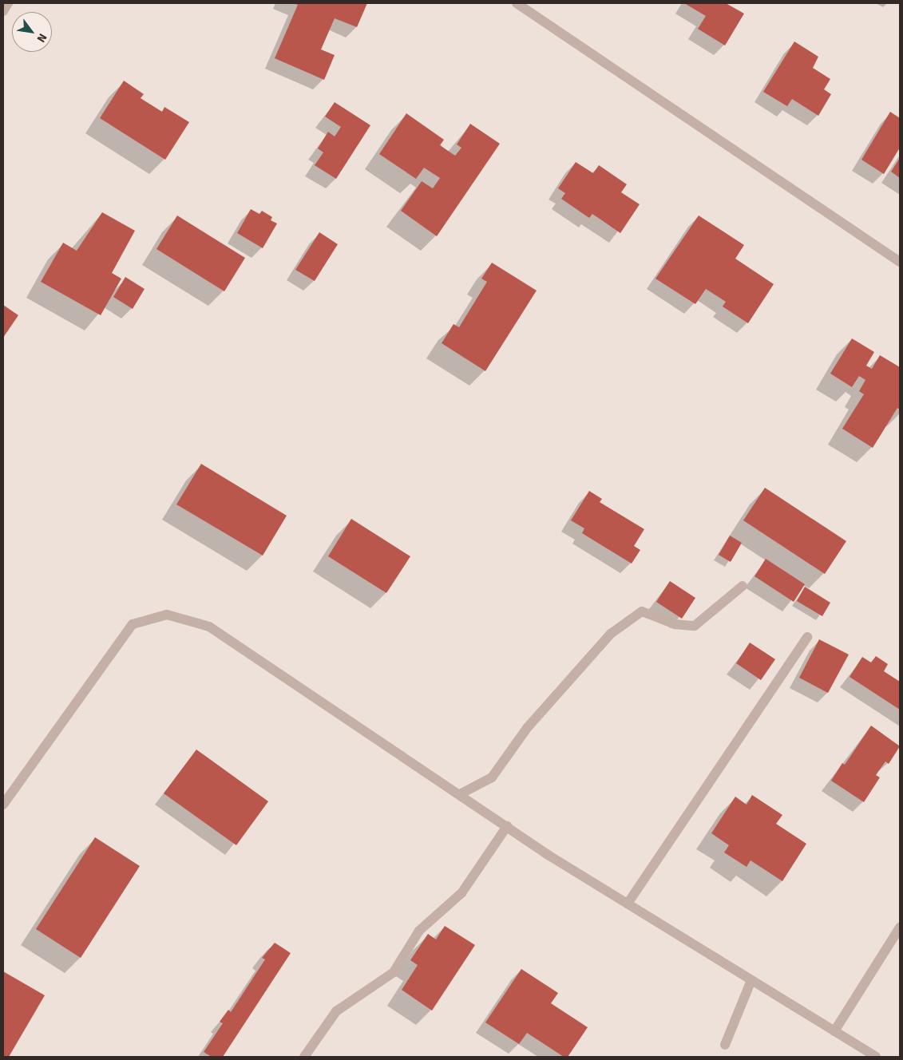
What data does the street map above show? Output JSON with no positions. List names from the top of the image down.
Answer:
{
  "north": "bottom right"
}
